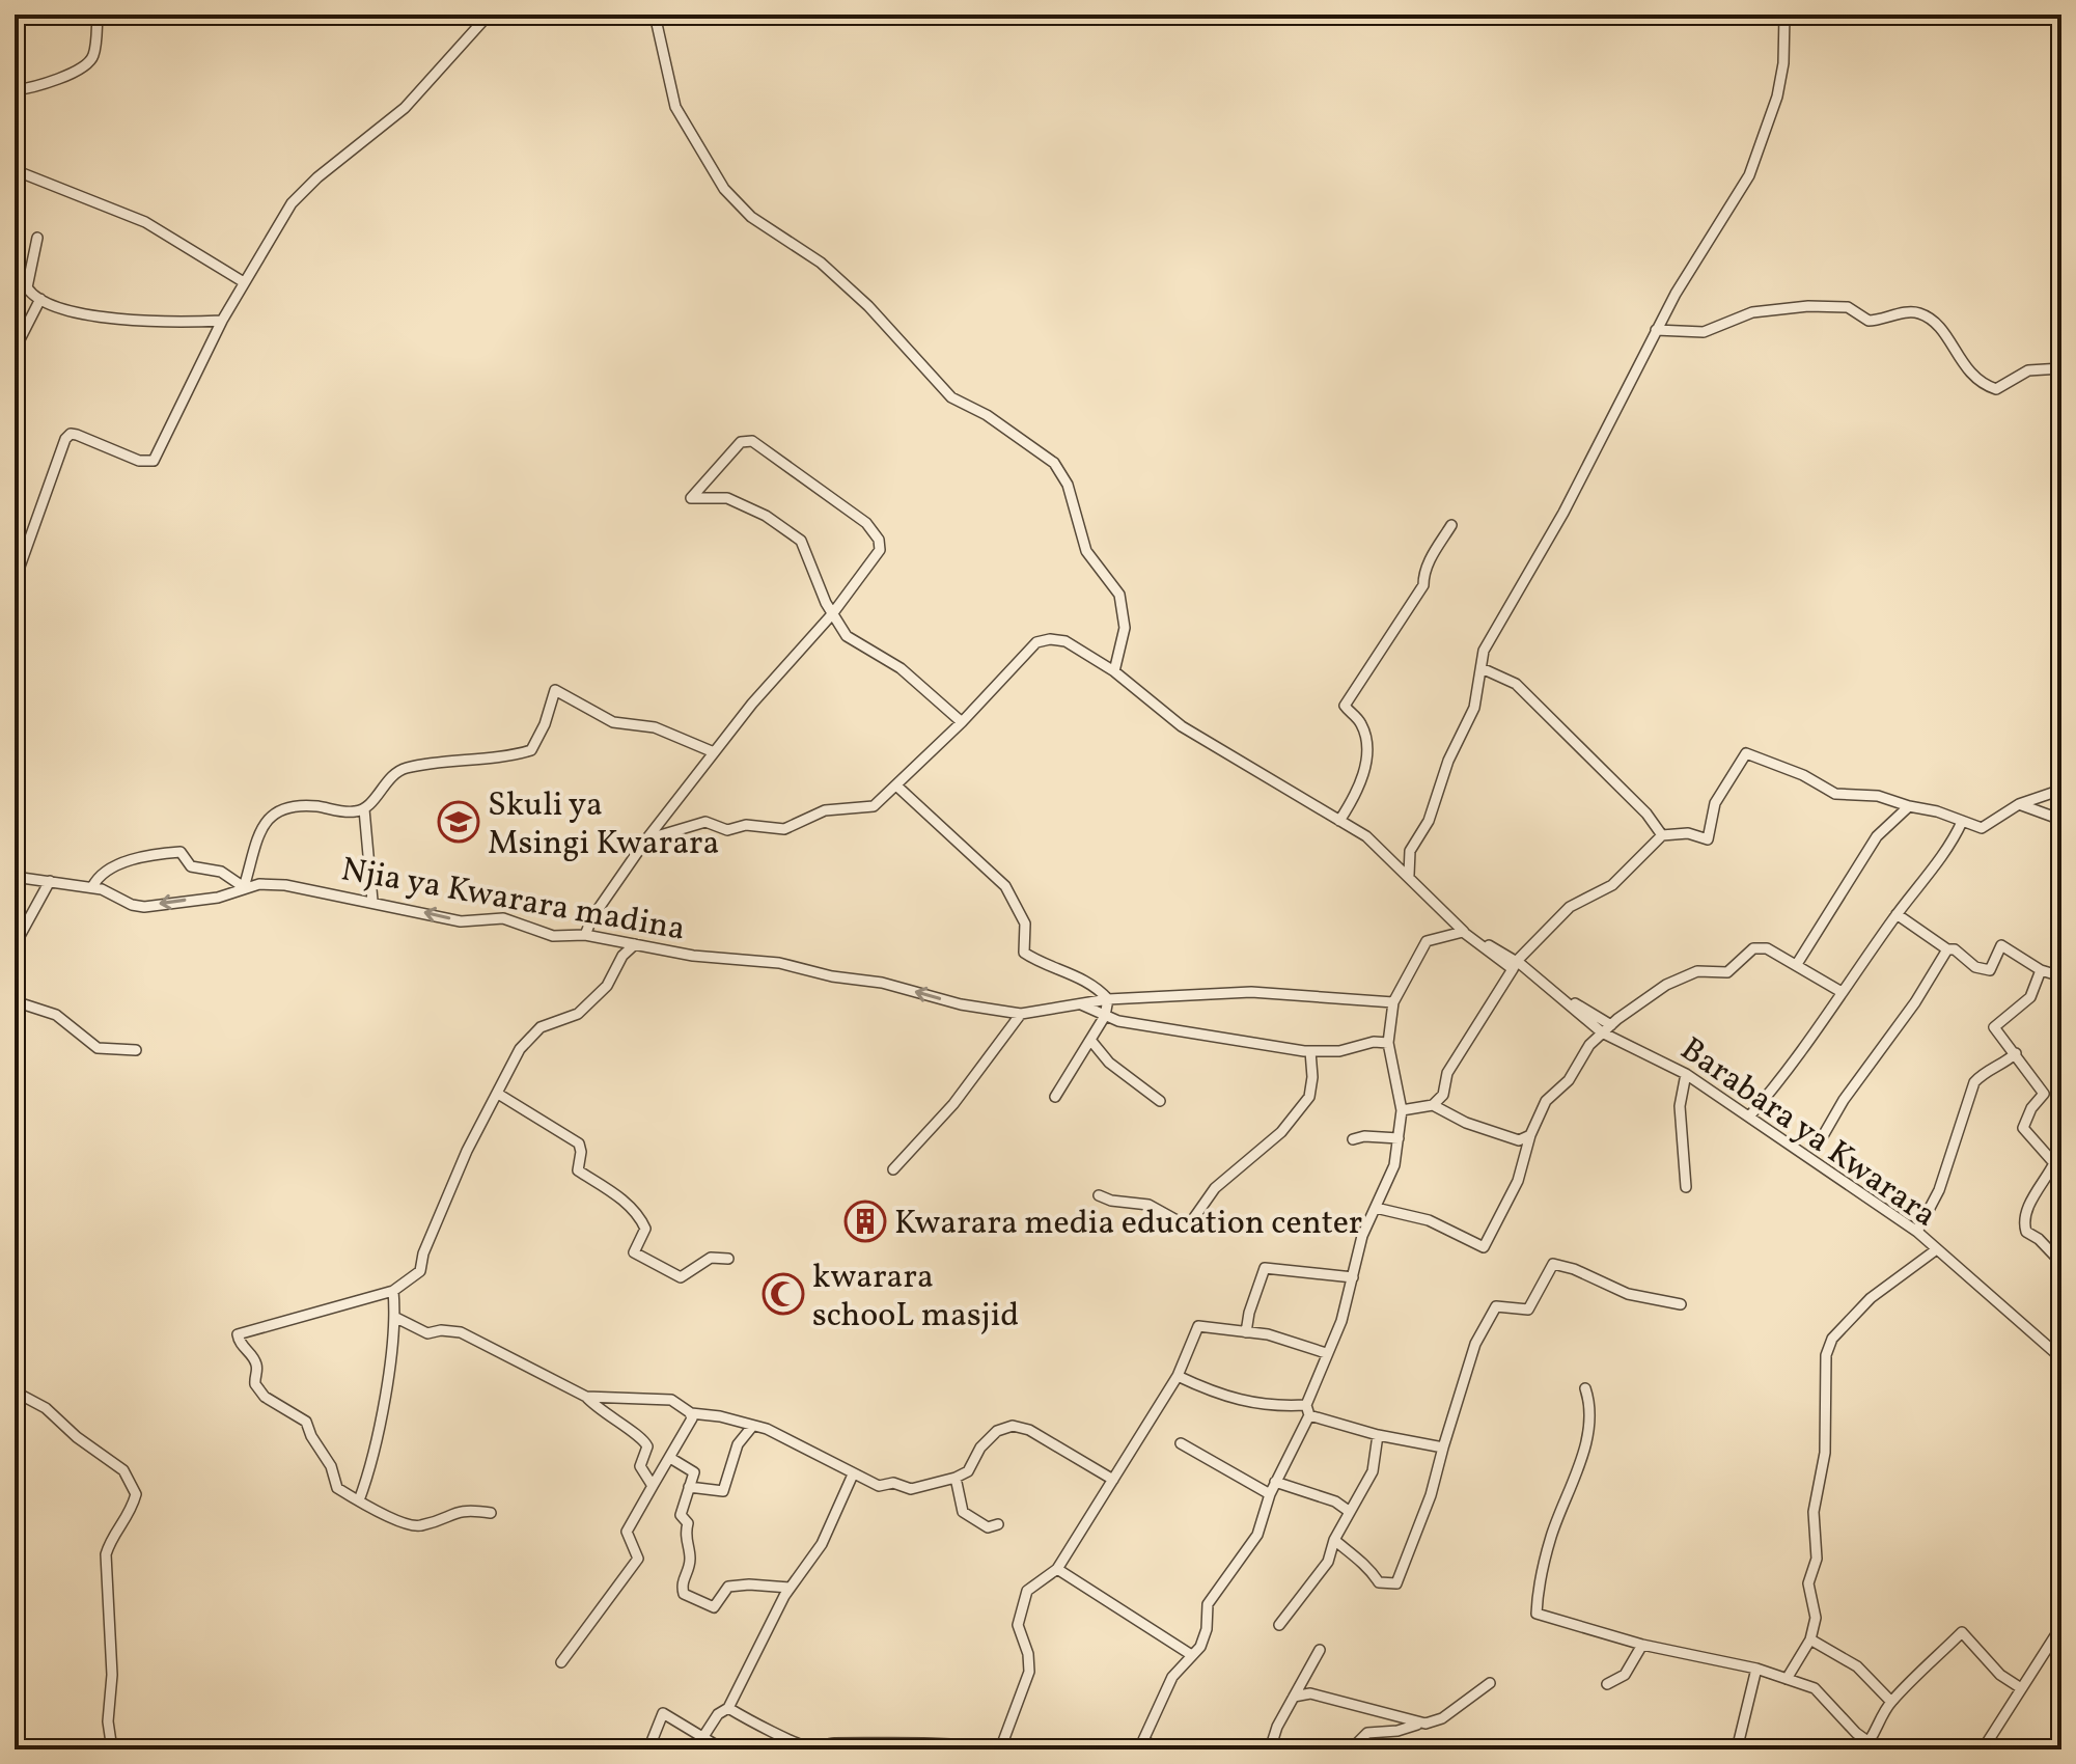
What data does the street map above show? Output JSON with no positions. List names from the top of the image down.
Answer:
{
  "streets": {
    "street": ["Njia ya Kwarara madina", "Barabara ya Kwarara"]
  },
  "one_way": ["Njia ya Kwarara madina"],
  "places": {
    "school or university": ["Skuli ya Msingi Kwarara"],
    "building": ["Kwarara media education center"],
    "mosque": ["kwarara schooL masjid"]
  }
}
